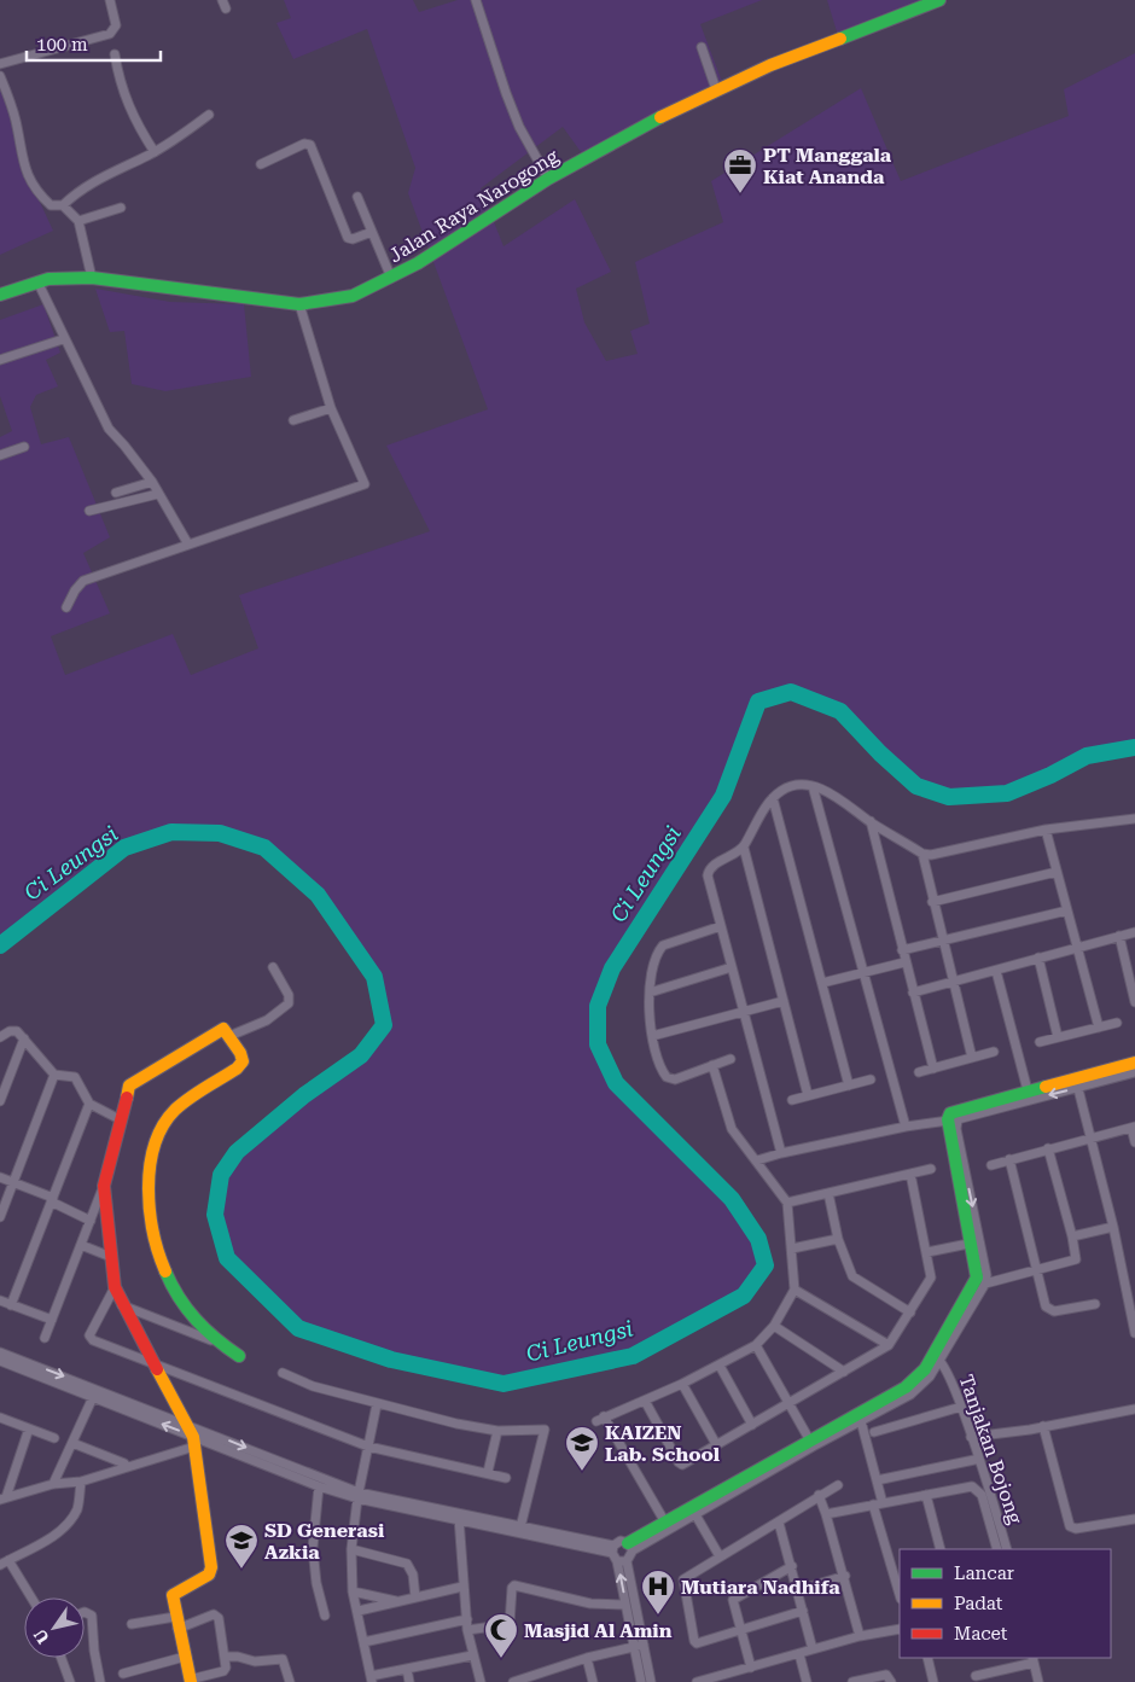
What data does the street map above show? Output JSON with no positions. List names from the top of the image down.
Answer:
{
  "streets": {
    "street": ["Jalan Raya Narogong", "Tanjakan Bojong"]
  },
  "water": ["Ci Leungsi"],
  "places": {
    "office": ["PT Manggala Kiat Ananda"],
    "school or university": ["KAIZEN Lab. School", "SD Generasi Azkia"],
    "hospital": ["Mutiara Nadhifa"],
    "mosque": ["Masjid Al Amin"]
  },
  "legend": ["Lancar", "Padat", "Macet"],
  "scale_bar": "100 m",
  "north": "bottom left"
}
